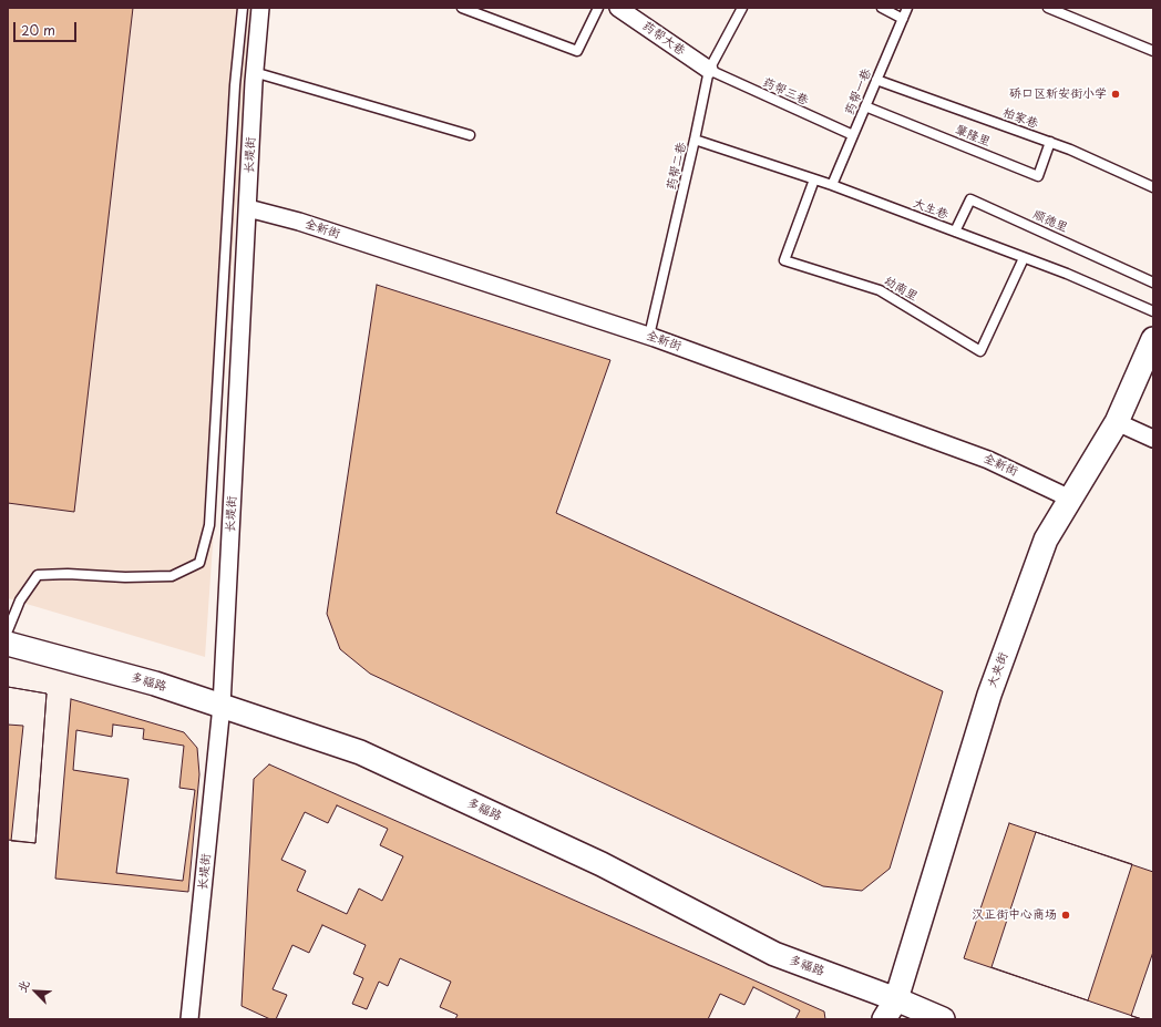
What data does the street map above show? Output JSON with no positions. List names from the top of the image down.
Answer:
{
  "streets": {
    "main road": ["大夹街", "多福路"],
    "street": ["药帮大巷", "长堤街", "全新街"],
    "lane": [
      "药帮三巷",
      "药帮一巷",
      "柏家巷",
      "肇隆里",
      "药帮二巷",
      "大生巷",
      "顺德里",
      "幼南里"
    ]
  },
  "crossings": [
    ["药帮大巷", "药帮三巷"],
    ["药帮大巷", "药帮二巷"],
    ["药帮三巷", "药帮一巷"],
    ["药帮三巷", "药帮二巷"],
    ["药帮一巷", "柏家巷"],
    ["药帮一巷", "肇隆里"],
    ["药帮一巷", "大生巷"],
    ["柏家巷", "肇隆里"],
    ["长堤街", "全新街"],
    ["长堤街", "多福路"],
    ["药帮二巷", "大生巷"],
    ["药帮二巷", "全新街"],
    ["大生巷", "顺德里"],
    ["大生巷", "幼南里"],
    ["全新街", "大夹街"],
    ["大夹街", "多福路"]
  ],
  "places": ["硚口区新安街小学", "汉正街中心商场"],
  "scale_bar": "20 m",
  "north": "top left"
}
